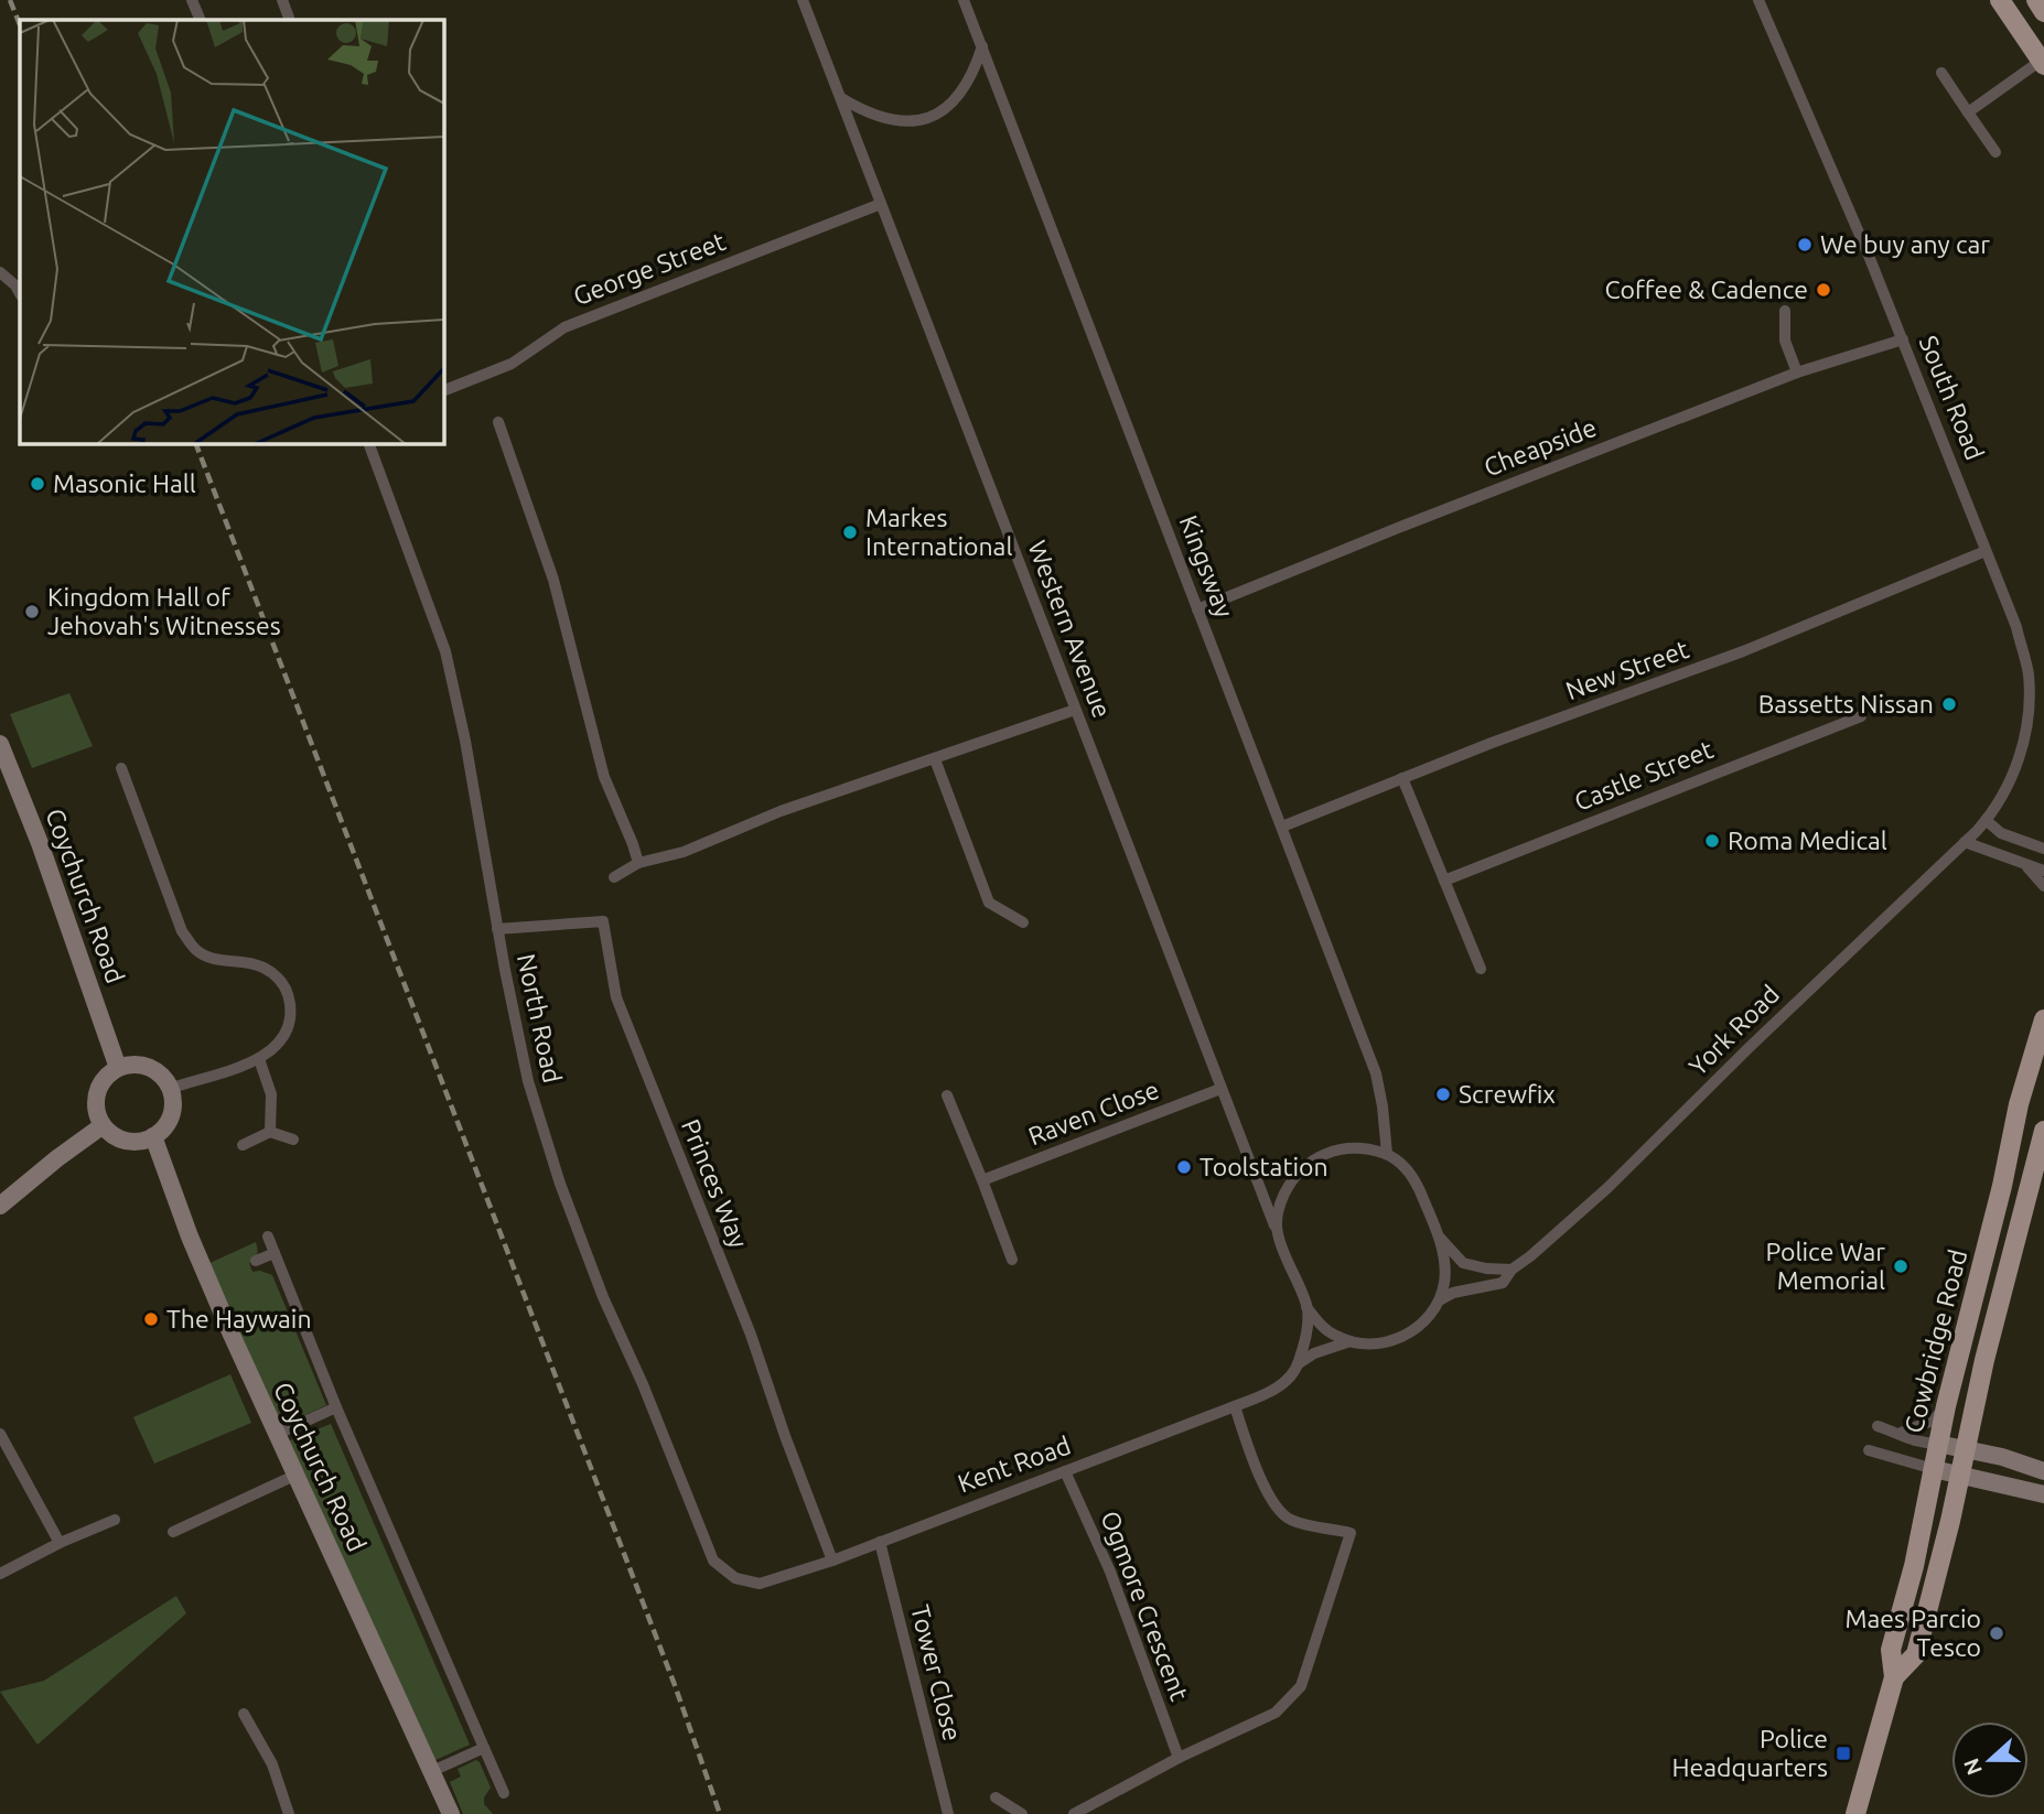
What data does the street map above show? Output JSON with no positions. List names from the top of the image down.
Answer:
{
  "streets": {
    "main road": ["Coychurch Road", "Cowbridge Road"],
    "street": [
      "George Street",
      "South Road",
      "Cheapside",
      "Kingsway",
      "Western Avenue",
      "New Street",
      "Castle Street",
      "North Road",
      "York Road",
      "Raven Close",
      "Princes Way",
      "Kent Road",
      "Ogmore Crescent",
      "Tower Close"
    ]
  },
  "crossings": [
    ["George Street", "Western Avenue"],
    ["South Road", "Cheapside"],
    ["South Road", "New Street"],
    ["South Road", "York Road"],
    ["Cheapside", "Kingsway"],
    ["Kingsway", "Western Avenue"],
    ["Kingsway", "New Street"],
    ["Kingsway", "York Road"],
    ["Kingsway", "Kent Road"],
    ["Western Avenue", "York Road"],
    ["Western Avenue", "Raven Close"],
    ["Western Avenue", "Kent Road"],
    ["North Road", "Princes Way"],
    ["North Road", "Kent Road"],
    ["York Road", "Kent Road"],
    ["Princes Way", "Kent Road"],
    ["Kent Road", "Ogmore Crescent"],
    ["Kent Road", "Tower Close"]
  ],
  "places": {
    "other": [
      "We buy any car",
      "Coffee & Cadence",
      "Masonic Hall",
      "Markes International",
      "Kingdom Hall of Jehovah's Witnesses",
      "Bassetts Nissan",
      "Roma Medical",
      "Screwfix",
      "Toolstation",
      "Police War Memorial",
      "The Haywain",
      "Maes Parcio Tesco"
    ],
    "transit": ["Police Headquarters"]
  },
  "north": "left"
}
